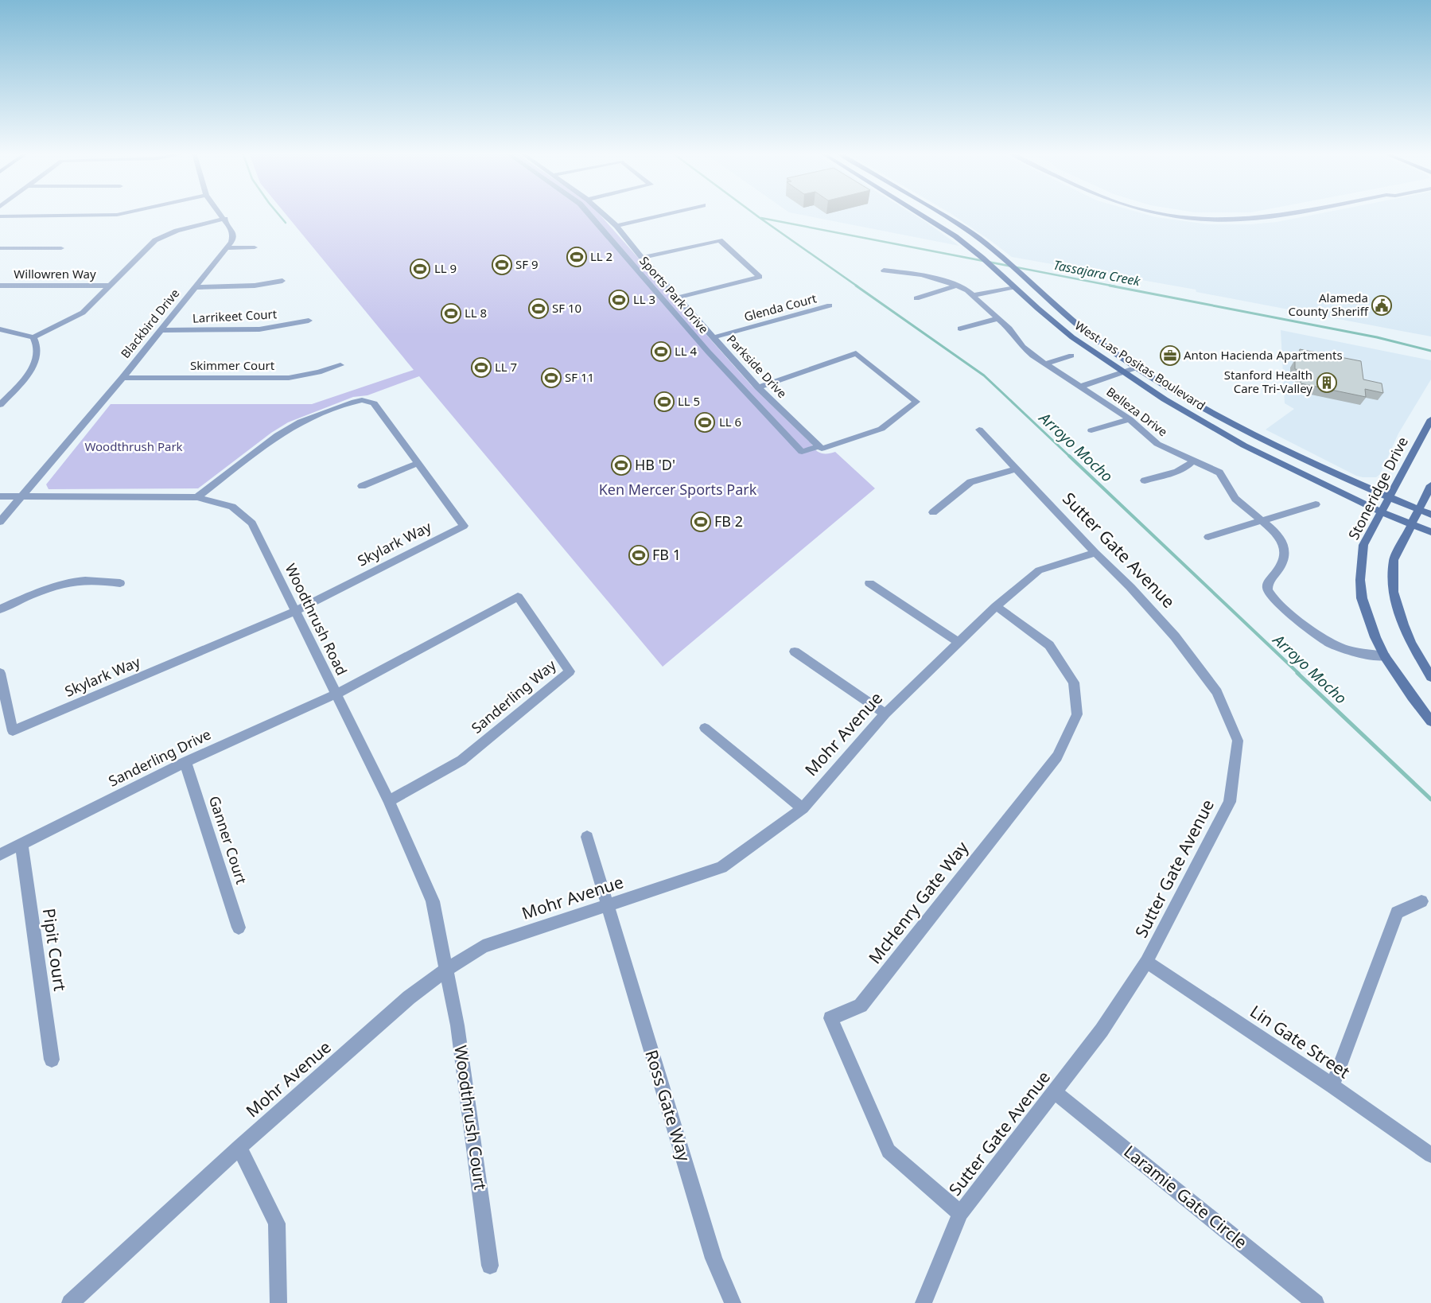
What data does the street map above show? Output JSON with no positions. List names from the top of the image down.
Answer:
{
  "streets": {
    "main road": ["West Las Positas Boulevard", "Stoneridge Drive"],
    "street": [
      "Willowren Way",
      "Sports Park Drive",
      "Glenda Court",
      "Larrikeet Court",
      "Blackbird Drive",
      "Skimmer Court",
      "Parkside Drive",
      "Belleza Drive",
      "Skylark Way",
      "Sutter Gate Avenue",
      "Woodthrush Road",
      "Sanderling Way",
      "Mohr Avenue",
      "Sanderling Drive",
      "Ganner Court",
      "McHenry Gate Way",
      "Pipit Court",
      "Lin Gate Street",
      "Ross Gate Way",
      "Woodthrush Court",
      "Laramie Gate Circle"
    ]
  },
  "crossings": [
    ["Sports Park Drive", "Parkside Drive"],
    ["Glenda Court", "Parkside Drive"],
    ["Larrikeet Court", "Blackbird Drive"],
    ["Blackbird Drive", "Skimmer Court"],
    ["Blackbird Drive", "Woodthrush Road"],
    ["West Las Positas Boulevard", "Stoneridge Drive"],
    ["Belleza Drive", "Stoneridge Drive"],
    ["Skylark Way", "Woodthrush Road"],
    ["Sutter Gate Avenue", "Mohr Avenue"],
    ["Sutter Gate Avenue", "McHenry Gate Way"],
    ["Sutter Gate Avenue", "Lin Gate Street"],
    ["Sutter Gate Avenue", "Laramie Gate Circle"],
    ["Woodthrush Road", "Sanderling Way"],
    ["Woodthrush Road", "Mohr Avenue"],
    ["Woodthrush Road", "Sanderling Drive"],
    ["Woodthrush Road", "Woodthrush Court"],
    ["Sanderling Way", "Sanderling Drive"],
    ["Mohr Avenue", "McHenry Gate Way"],
    ["Mohr Avenue", "Ross Gate Way"],
    ["Mohr Avenue", "Woodthrush Court"],
    ["Sanderling Drive", "Ganner Court"],
    ["Sanderling Drive", "Pipit Court"]
  ],
  "water": ["Tassajara Creek", "Arroyo Mocho"],
  "parks": ["Woodthrush Park", "Ken Mercer Sports Park"],
  "places": {
    "sports": [
      "LL 2",
      "SF 9",
      "LL 9",
      "LL 3",
      "SF 10",
      "LL 8",
      "LL 4",
      "LL 7",
      "SF 11",
      "LL 5",
      "LL 6",
      "HB 'D'",
      "FB 2",
      "FB 1"
    ],
    "public building": ["Alameda County Sheriff"],
    "office": ["Anton Hacienda Apartments"],
    "building": ["Stanford Health Care Tri-Valley"]
  }
}
